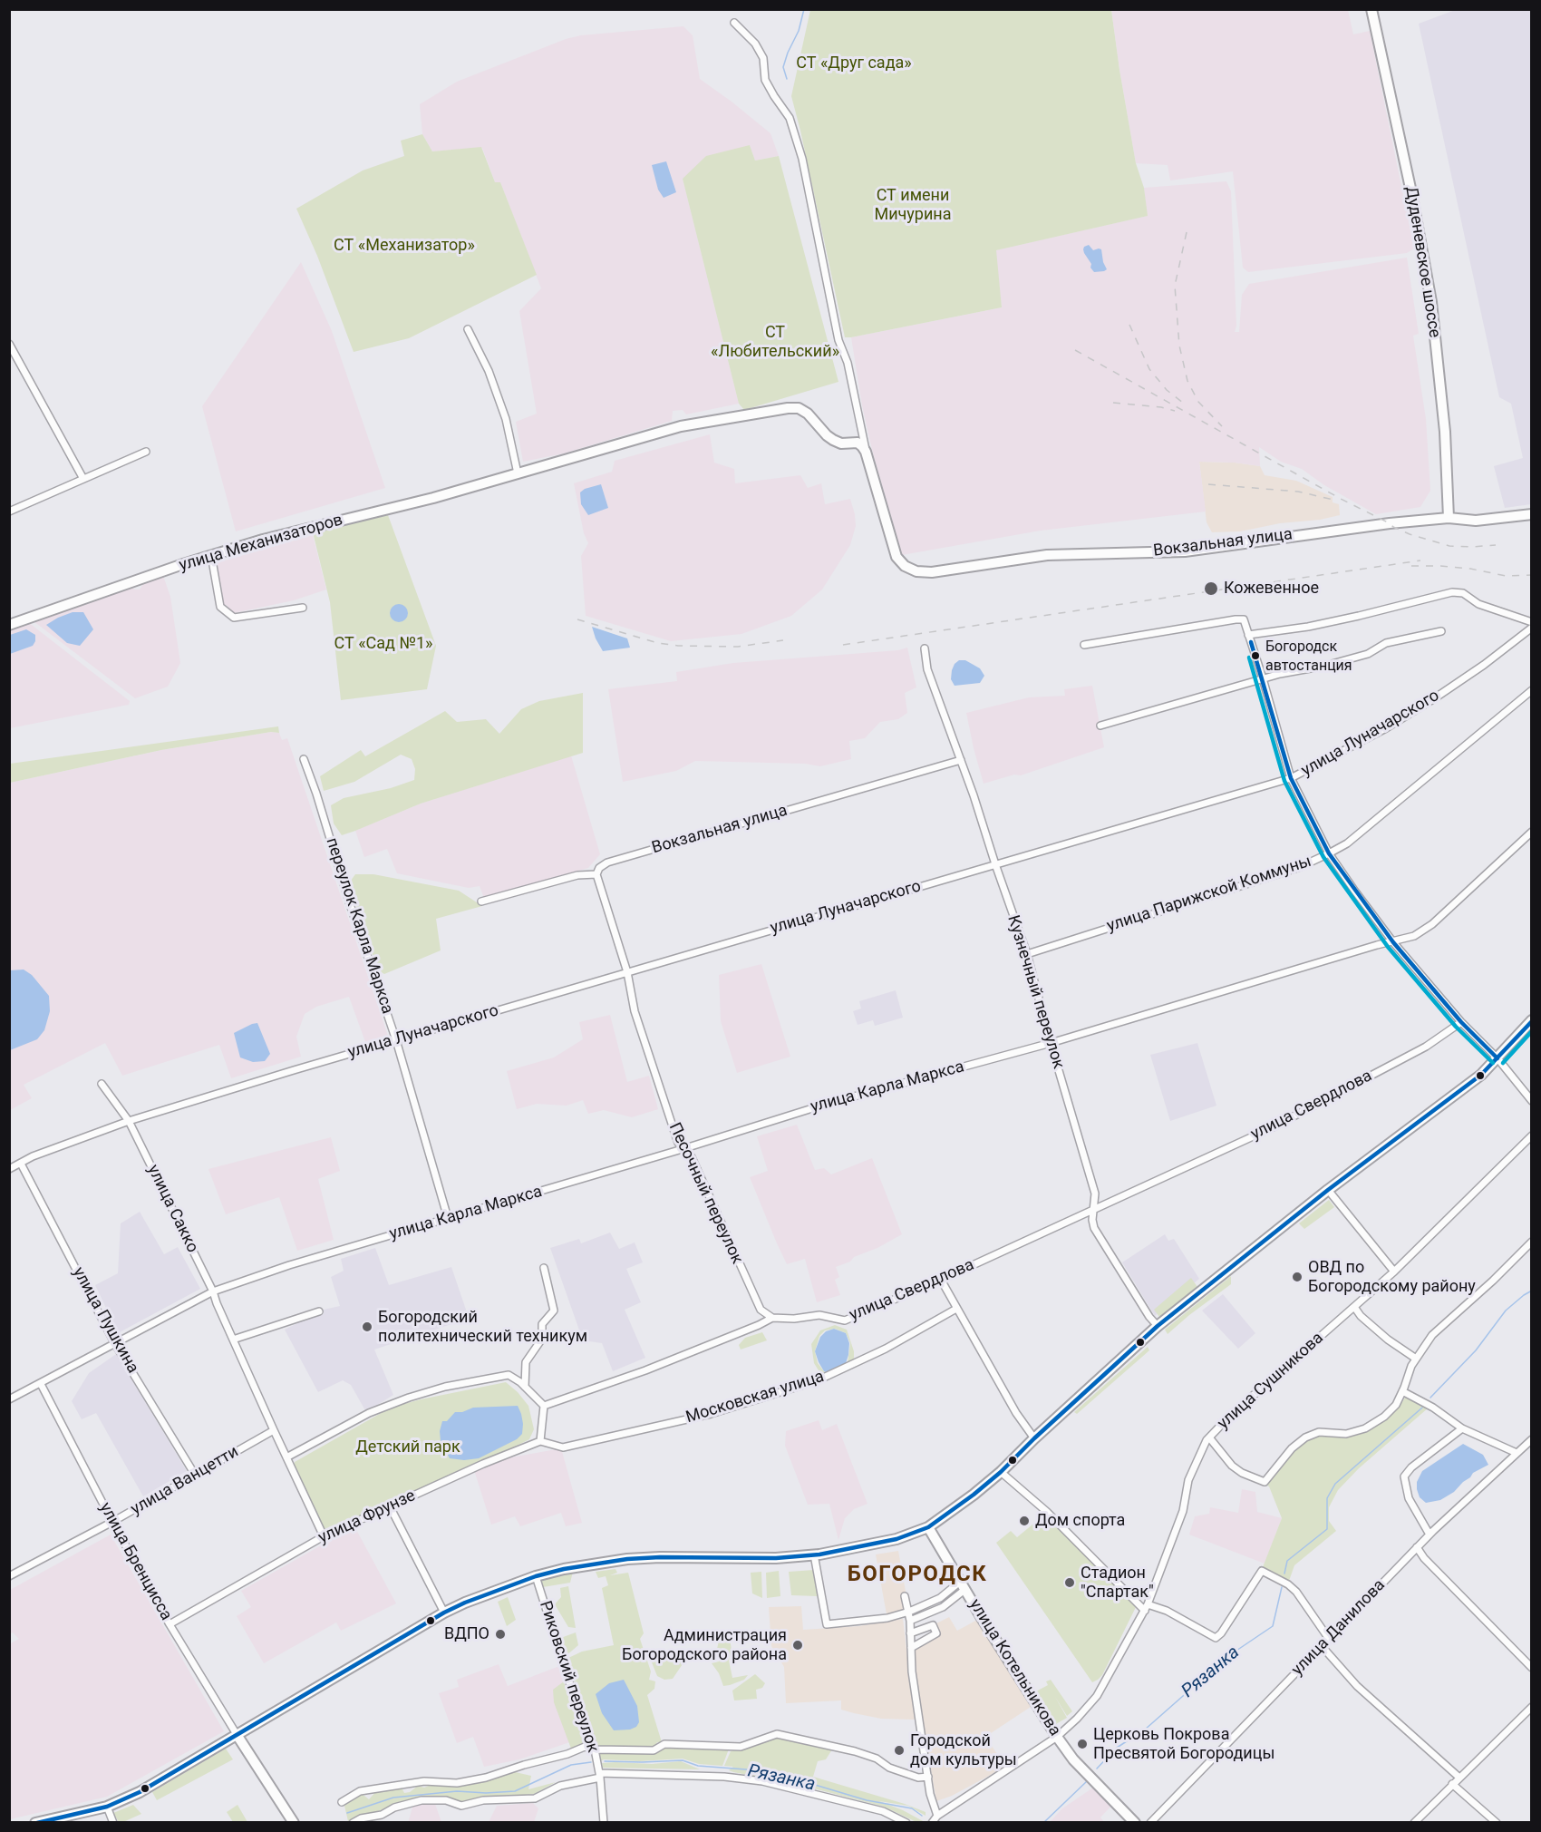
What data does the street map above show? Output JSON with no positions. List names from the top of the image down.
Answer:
{
  "streets": {
    "street": [
      "Дуденевское шоссе",
      "улица Механизаторов",
      "Вокзальная улица",
      "улица Луначарского",
      "улица Парижской Коммуны",
      "переулок Карла Маркса",
      "Кузнечный переулок",
      "улица Карла Маркса",
      "улица Свердлова",
      "Песочный переулок",
      "улица Сакко",
      "улица Пушкина",
      "улица Сушникова",
      "Московская улица",
      "улица Ванцетти",
      "улица Фрунзе",
      "улица Бренцисса",
      "улица Данилова",
      "улица Котельникова",
      "Риковский переулок"
    ]
  },
  "crossings": [
    ["Дуденевское шоссе", "Вокзальная улица"],
    ["улица Механизаторов", "Вокзальная улица"],
    ["Вокзальная улица", "Кузнечный переулок"],
    ["Вокзальная улица", "Песочный переулок"],
    ["улица Луначарского", "переулок Карла Маркса"],
    ["улица Луначарского", "Кузнечный переулок"],
    ["улица Луначарского", "Песочный переулок"],
    ["улица Луначарского", "улица Сакко"],
    ["улица Луначарского", "улица Пушкина"],
    ["улица Парижской Коммуны", "Кузнечный переулок"],
    ["переулок Карла Маркса", "улица Карла Маркса"],
    ["Кузнечный переулок", "улица Карла Маркса"],
    ["Кузнечный переулок", "улица Свердлова"],
    ["улица Карла Маркса", "Песочный переулок"],
    ["улица Карла Маркса", "улица Сакко"],
    ["улица Карла Маркса", "улица Пушкина"],
    ["улица Карла Маркса", "улица Бренцисса"],
    ["улица Свердлова", "Песочный переулок"],
    ["улица Сакко", "улица Ванцетти"],
    ["улица Сакко", "улица Фрунзе"],
    ["улица Пушкина", "улица Ванцетти"],
    ["улица Сушникова", "улица Котельникова"],
    ["Московская улица", "улица Фрунзе"],
    ["улица Ванцетти", "улица Бренцисса"],
    ["улица Фрунзе", "улица Бренцисса"]
  ],
  "districts": ["БОГОРОДСК"],
  "water": ["Рязанка"],
  "parks": [
    "СТ «Друг сада»",
    "СТ имени Мичурина",
    "СТ «Механизатор»",
    "СТ «Любительский»",
    "СТ «Сад №1»",
    "Детский парк"
  ],
  "places": [
    "Кожевенное",
    "Богородск автостанция",
    "ОВД по Богородскому району",
    "Богородский политехнический техникум",
    "Дом спорта",
    "Стадион \"Спартак\"",
    "ВДПО",
    "Администрация Богородского района",
    "Церковь Покрова Пресвятой Богородицы",
    "Городской дом культуры"
  ]
}
